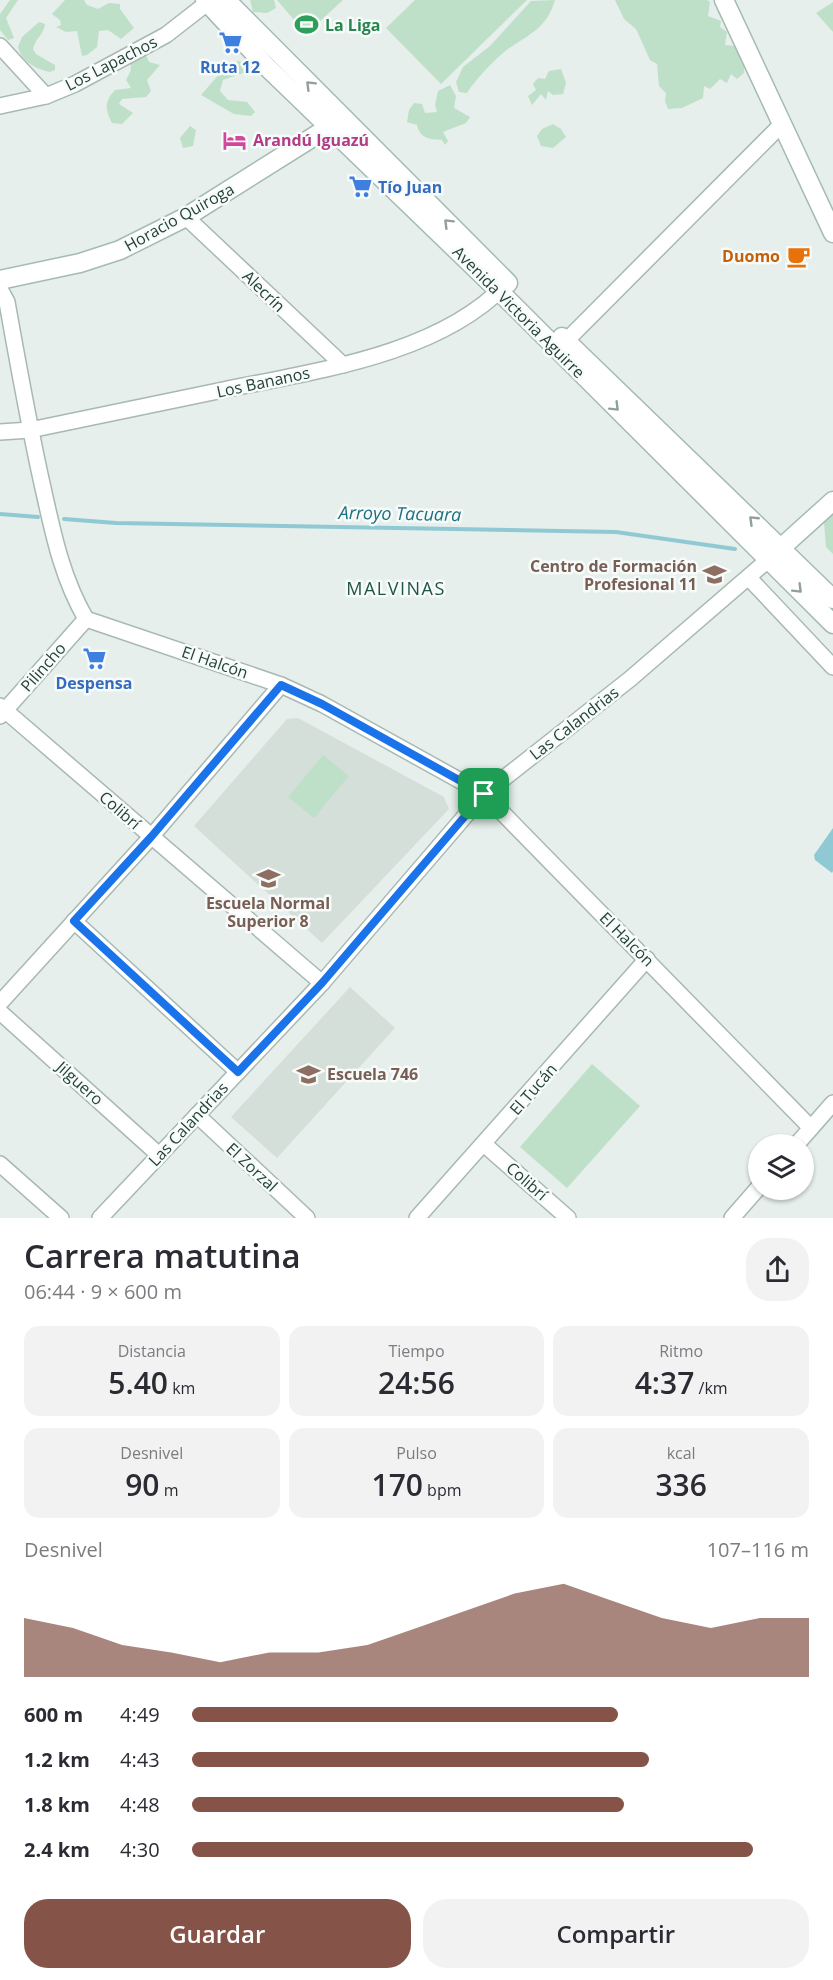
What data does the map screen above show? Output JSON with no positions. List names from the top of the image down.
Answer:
{
  "streets": {
    "main road": ["Horacio Quiroga", "Avenida Victoria Aguirre"],
    "street": [
      "Los Lapachos",
      "Alecrín",
      "Los Bananos",
      "El Halcón",
      "Pilincho",
      "Las Calandrias",
      "Colibrí",
      "Jilguero",
      "El Tucán",
      "El Zorzal"
    ]
  },
  "crossings": [
    ["Los Lapachos", "Avenida Victoria Aguirre"],
    ["Horacio Quiroga", "Alecrín"],
    ["Horacio Quiroga", "Avenida Victoria Aguirre"],
    ["Alecrín", "Los Bananos"],
    ["Avenida Victoria Aguirre", "Los Bananos"],
    ["Avenida Victoria Aguirre", "Las Calandrias"],
    ["El Halcón", "Pilincho"],
    ["El Halcón", "Las Calandrias"],
    ["El Halcón", "El Tucán"],
    ["Pilincho", "Colibrí"],
    ["Las Calandrias", "Colibrí"],
    ["Las Calandrias", "Jilguero"],
    ["Las Calandrias", "El Zorzal"],
    ["Colibrí", "El Tucán"]
  ],
  "districts": ["MALVINAS"],
  "water": ["Arroyo Tacuara"],
  "places": {
    "sports": ["La Liga"],
    "supermarket": ["Ruta 12", "Tío Juan", "Despensa"],
    "hotel": ["Arandú Iguazú"],
    "cafe": ["Duomo"],
    "school or university": ["Centro de Formación Profesional 11", "Escuela Normal Superior 8", "Escuela 746"]
  },
  "page": {
    "heading": ["Carrera matutina", "06:44 · 9 × 600 m"],
    "stats": [
      ["Distancia", "5.40 km"],
      ["Tiempo", "24:56"],
      ["Ritmo", "4:37 /km"],
      ["Desnivel", "90 m"],
      ["Pulso", "170 bpm"],
      ["kcal", "336"]
    ],
    "chart": ["Desnivel", "107–116 m"],
    "list": [
      {
        "name": "600 m",
        "note": "4:49"
      },
      {
        "name": "1.2 km",
        "note": "4:43"
      },
      {
        "name": "1.8 km",
        "note": "4:48"
      },
      {
        "name": "2.4 km",
        "note": "4:30"
      }
    ],
    "buttons": ["Guardar", "Compartir"]
  }
}
